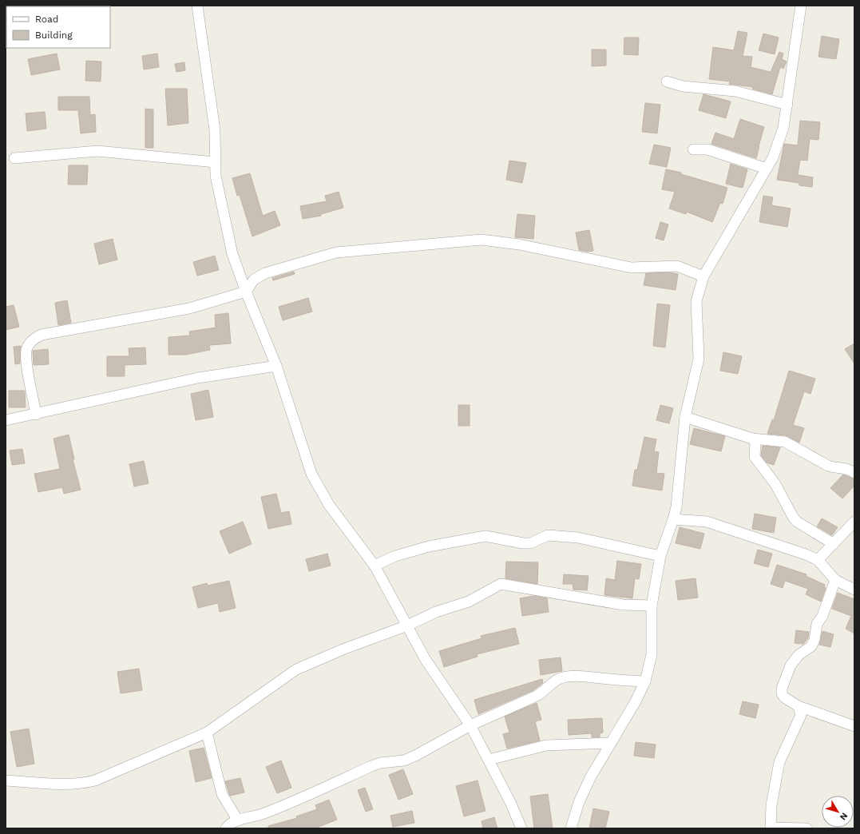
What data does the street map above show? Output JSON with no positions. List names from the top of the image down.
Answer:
{
  "legend": ["Road", "Building"],
  "north": "bottom right"
}
